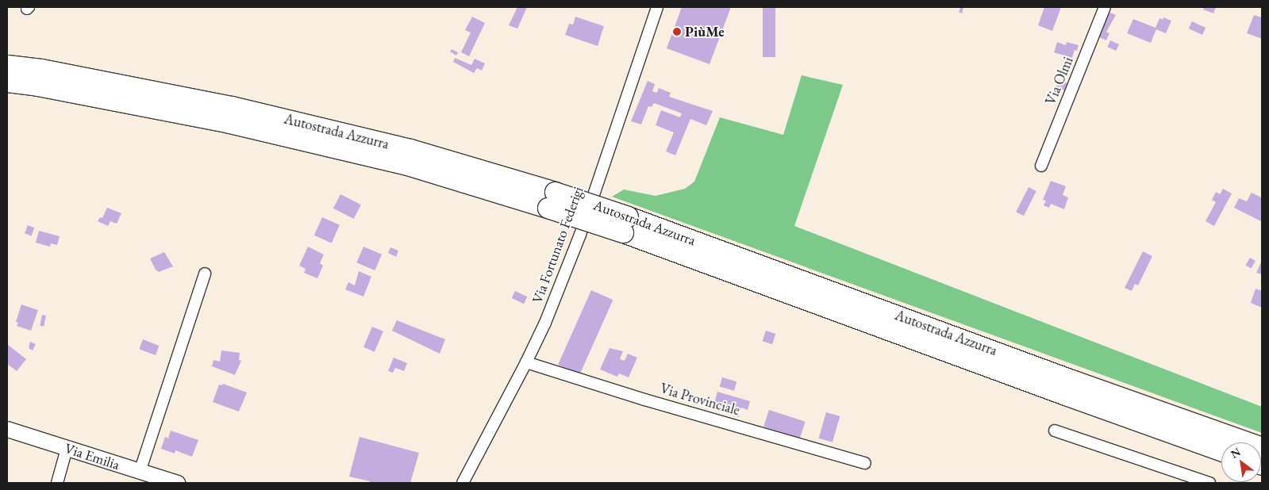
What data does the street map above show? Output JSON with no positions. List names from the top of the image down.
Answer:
{
  "streets": {
    "highway": ["Autostrada Azzurra"],
    "main road": ["Via Emilia"],
    "street": ["Via Olmi", "Via Fortunato Federigi", "Via Provinciale"]
  },
  "crossings": [
    ["Via Fortunato Federigi", "Via Provinciale"]
  ],
  "places": ["PiùMe"],
  "north": "top left"
}
